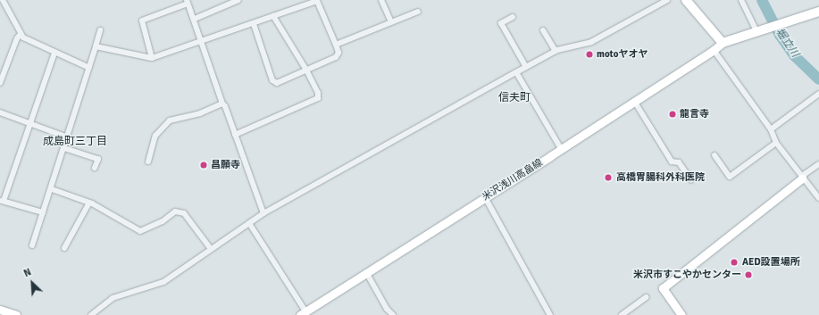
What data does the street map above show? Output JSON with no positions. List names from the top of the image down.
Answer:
{
  "streets": {
    "main road": ["米沢浅川高畠線"]
  },
  "districts": ["信夫町", "成島町三丁目"],
  "water": ["堀立川"],
  "places": [
    "motoヤオヤ",
    "龍言寺",
    "昌願寺",
    "高橋胃腸科外科医院",
    "AED設置場所",
    "米沢市すこやかセンター"
  ],
  "north": "top left"
}
